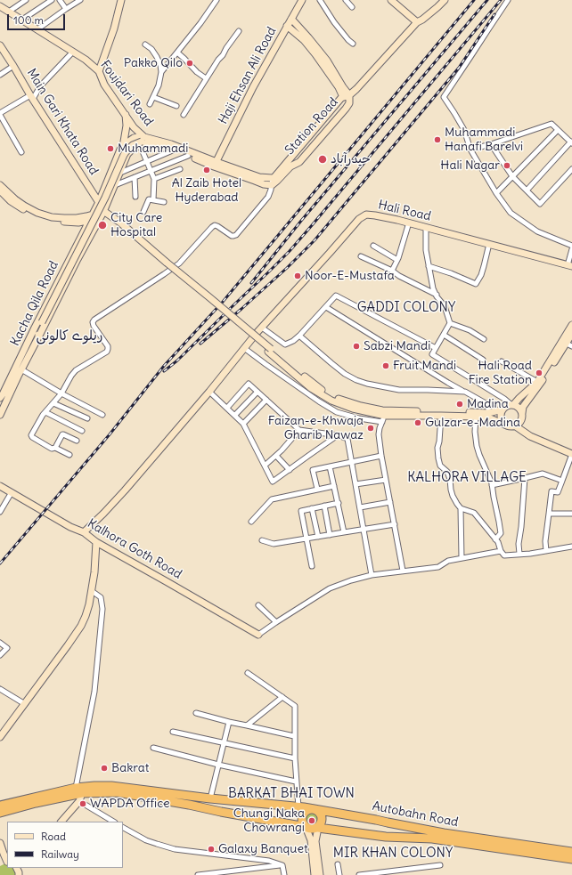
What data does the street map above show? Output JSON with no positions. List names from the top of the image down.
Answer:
{
  "streets": {
    "highway": ["Autobahn Road"],
    "street": [
      "Haji Ehsan Ali Road",
      "Foujdari Road",
      "Main Gari Khata Road",
      "Station Road",
      "Hali Road",
      "Kacha Qila Road",
      "Kalhora Goth Road"
    ]
  },
  "crossings": [
    ["Main Gari Khata Road", "Kacha Qila Road"],
    ["Hali Road", "Kalhora Goth Road"]
  ],
  "districts": [
    "GADDI COLONY",
    "ریلوے کالونی",
    "KALHORA VILLAGE",
    "BARKAT BHAI TOWN",
    "MIR KHAN COLONY"
  ],
  "places": [
    "Pakko Qilo",
    "Muhammadi Hanafi Barelvi",
    "Muhammadi",
    "حیدرآباد",
    "Hali Nagar",
    "Al Zaib Hotel Hyderabad",
    "City Care Hospital",
    "Noor-E-Mustafa",
    "Sabzi Mandi",
    "Fruit Mandi",
    "Hali Road Fire Station",
    "Madina",
    "Gulzar-e-Madina",
    "Faizan-e-Khwaja Gharib Nawaz",
    "Bakrat",
    "WAPDA Office",
    "Chungi Naka Chowrangi",
    "Galaxy Banquet"
  ],
  "legend": ["Road", "Railway"],
  "scale_bar": "100 m"
}
